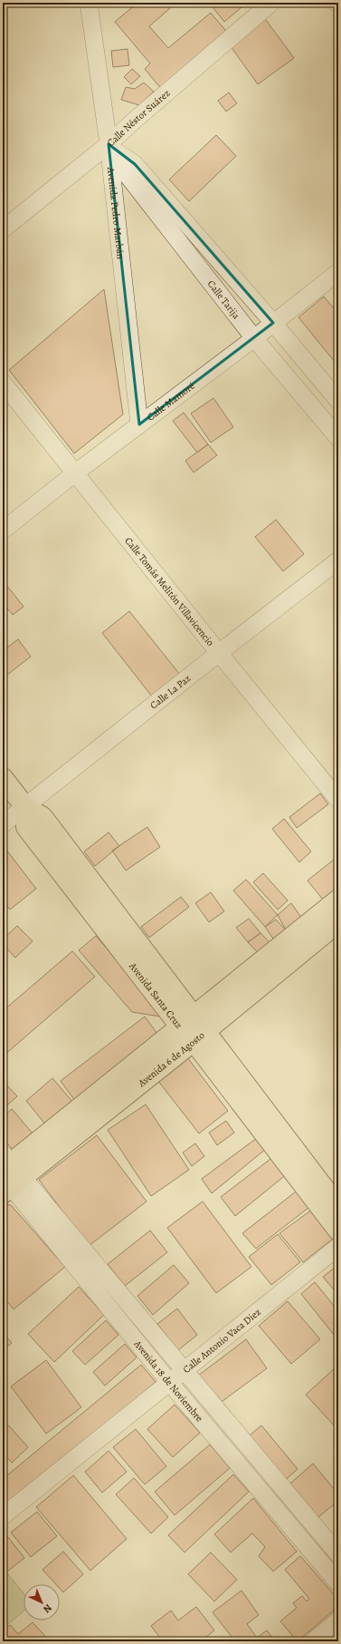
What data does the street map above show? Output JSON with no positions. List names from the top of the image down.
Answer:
{
  "streets": {
    "main road": ["Avenida Santa Cruz", "Avenida 6 de Agosto"],
    "street": [
      "Calle Néstor Suárez",
      "Avenida Pedro Marbán",
      "Calle Tarija",
      "Calle Mamoré",
      "Calle Tomás Melitón Villavicencio",
      "Calle La Paz",
      "Calle Antonio Vaca Diez",
      "Avenida 18 de Noviembre"
    ]
  },
  "crossings": [
    ["Calle Néstor Suárez", "Avenida Pedro Marbán"],
    ["Calle Néstor Suárez", "Calle Tarija"],
    ["Avenida Pedro Marbán", "Calle Tarija"],
    ["Avenida Pedro Marbán", "Calle Mamoré"],
    ["Calle Tarija", "Calle Mamoré"],
    ["Calle Mamoré", "Calle Tomás Melitón Villavicencio"],
    ["Calle Tomás Melitón Villavicencio", "Calle La Paz"],
    ["Calle La Paz", "Avenida Santa Cruz"],
    ["Avenida Santa Cruz", "Avenida 6 de Agosto"],
    ["Avenida 6 de Agosto", "Avenida 18 de Noviembre"],
    ["Calle Antonio Vaca Diez", "Avenida 18 de Noviembre"]
  ],
  "north": "bottom right"
}
